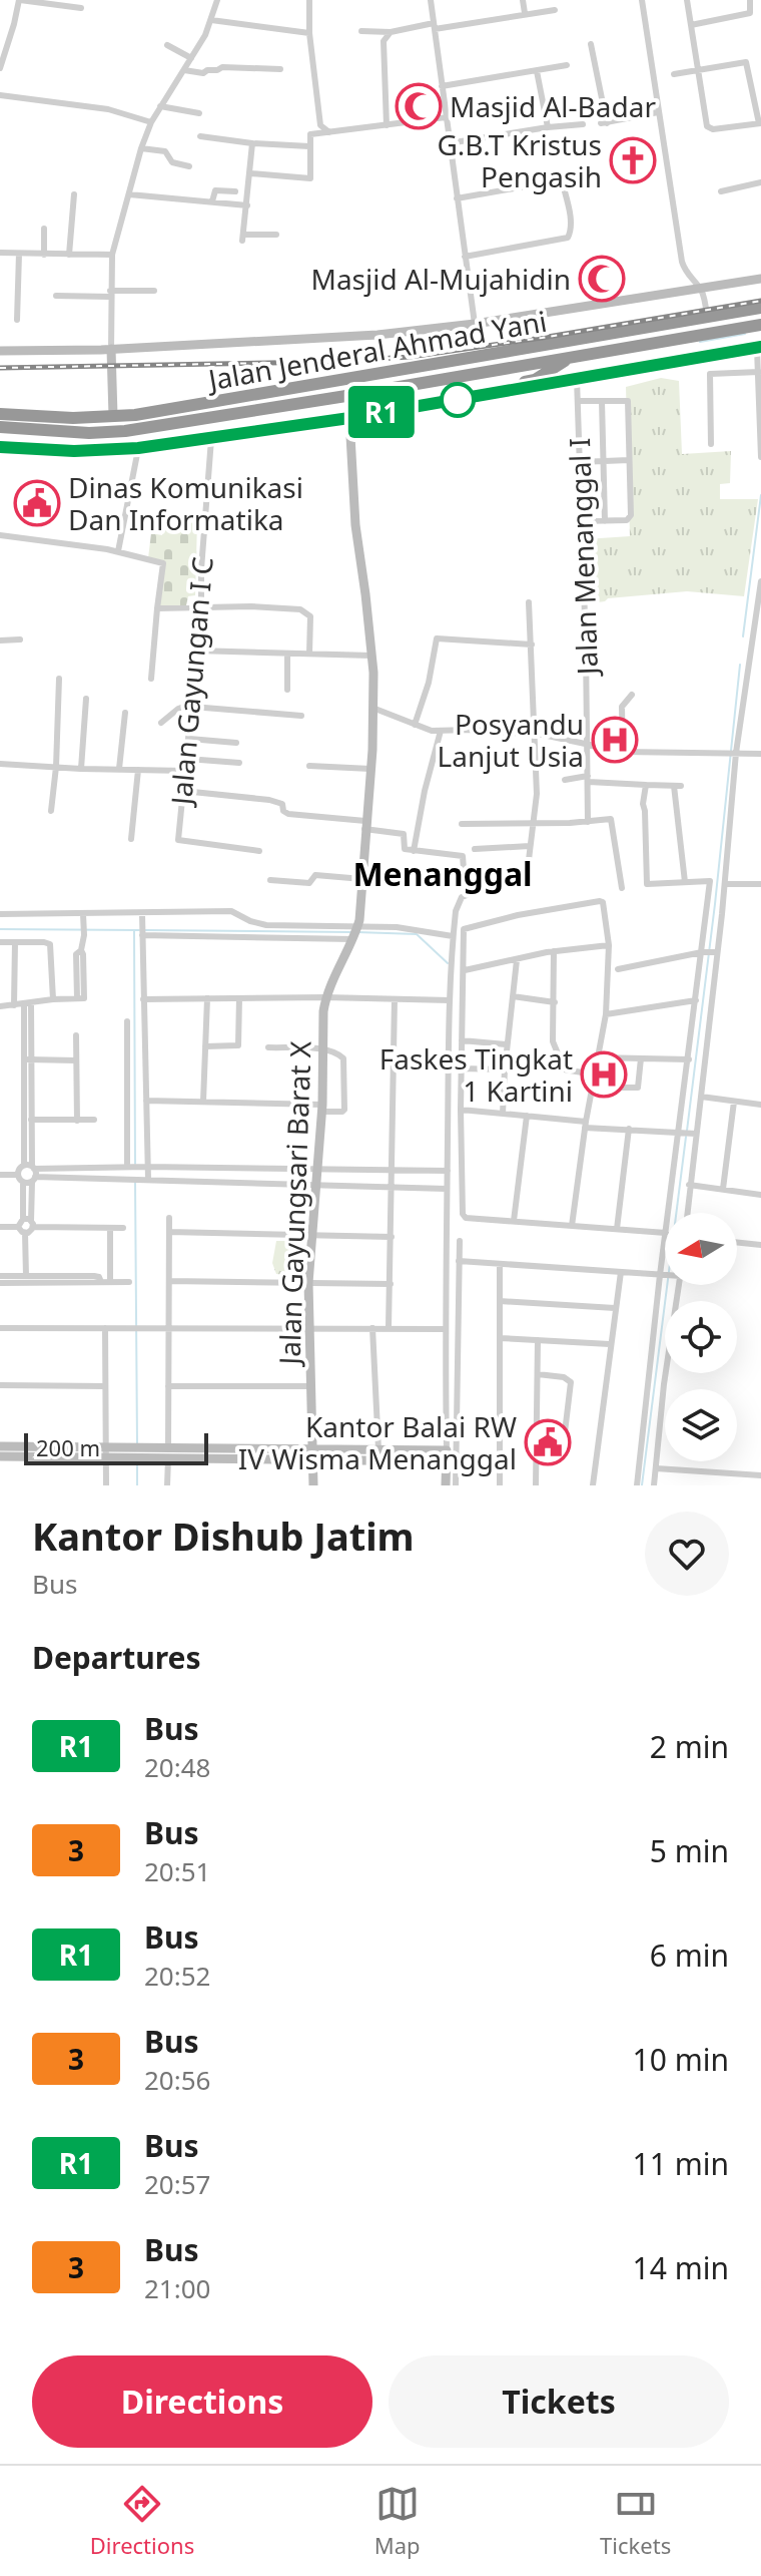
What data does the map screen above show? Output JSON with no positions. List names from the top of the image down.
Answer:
{
  "streets": {
    "highway": ["Jalan Jenderal Ahmad Yani"],
    "street": ["Jalan Menanggal I", "Jalan Gayungan I C", "Jalan Gayungsari Barat X"]
  },
  "districts": ["Menanggal"],
  "places": {
    "mosque": ["Masjid Al-Badar", "Masjid Al-Mujahidin"],
    "church": ["G.B.T Kristus Pengasih"],
    "public building": ["Dinas Komunikasi Dan Informatika", "Kantor Balai RW IV Wisma Menanggal"],
    "hospital": ["Posyandu Lanjut Usia", "Faskes Tingkat 1 Kartini"]
  },
  "lines": ["bus line R1"],
  "scale_bar": "200 m",
  "north": "left",
  "page": {
    "on_map": "R1",
    "scale": "200 m",
    "heading": [
      ["Kantor Dishub Jatim", "Bus"],
      "Departures"
    ],
    "list": [
      {
        "mark": "R1",
        "name": "Bus",
        "note": "20:48",
        "value": "2 min"
      },
      {
        "mark": "3",
        "name": "Bus",
        "note": "20:51",
        "value": "5 min"
      },
      {
        "mark": "R1",
        "name": "Bus",
        "note": "20:52",
        "value": "6 min"
      },
      {
        "mark": "3",
        "name": "Bus",
        "note": "20:56",
        "value": "10 min"
      },
      {
        "mark": "R1",
        "name": "Bus",
        "note": "20:57",
        "value": "11 min"
      },
      {
        "mark": "3",
        "name": "Bus",
        "note": "21:00",
        "value": "14 min"
      }
    ],
    "buttons": ["Directions", "Tickets"],
    "tabs": ["Directions", "Map", "Tickets"]
  }
}
